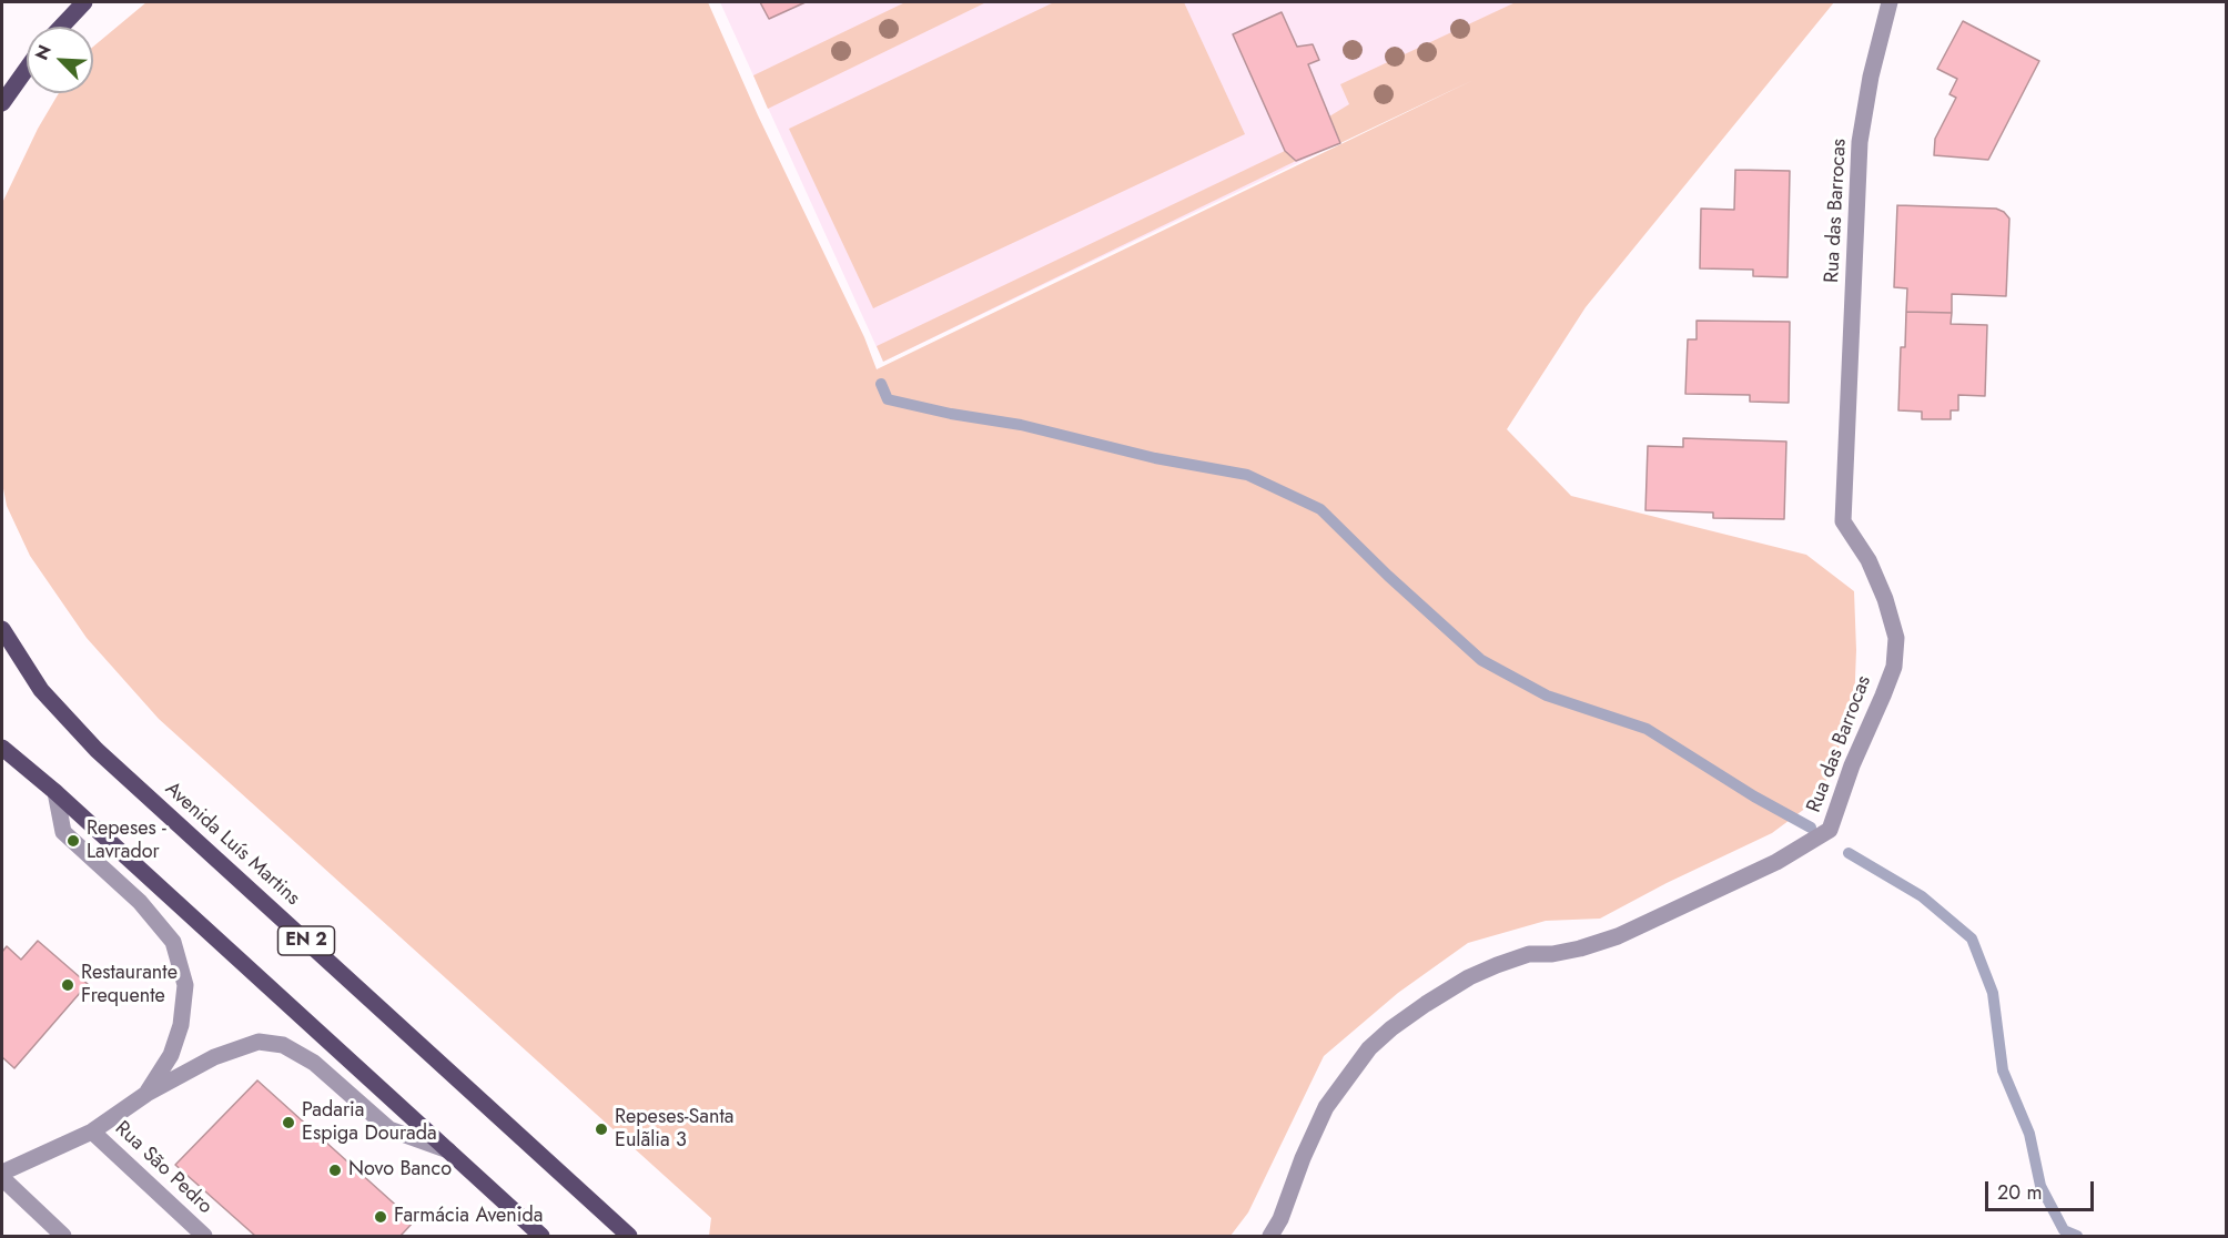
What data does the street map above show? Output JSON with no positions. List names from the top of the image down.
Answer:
{
  "streets": {
    "main road": ["Avenida Luís Martins", "EN 2"],
    "street": ["Rua das Barrocas", "Rua São Pedro"]
  },
  "places": [
    "Repeses - Lavrador",
    "Restaurante Frequente",
    "Padaria Espiga Dourada",
    "Repeses-Santa Eulãlia 3",
    "Novo Banco",
    "Farmácia Avenida"
  ],
  "scale_bar": "20 m",
  "north": "top left"
}
